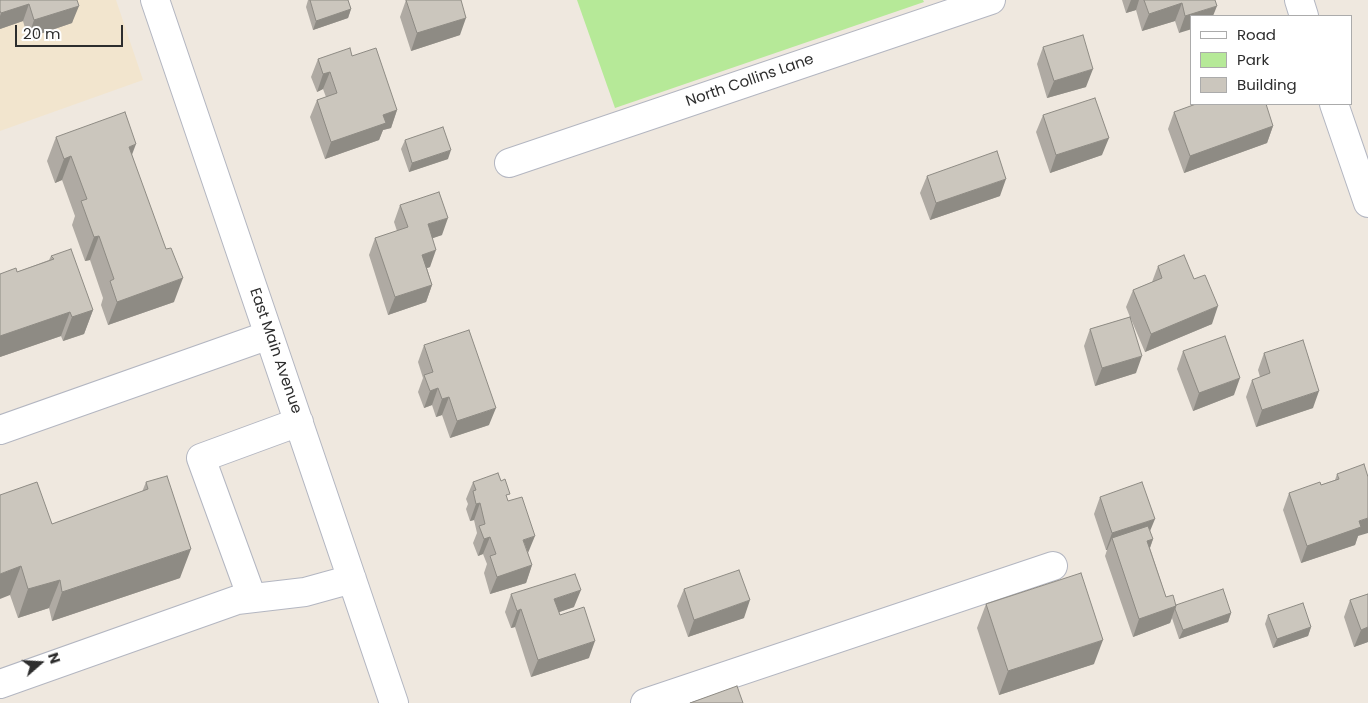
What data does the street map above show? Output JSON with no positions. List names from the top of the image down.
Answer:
{
  "streets": {
    "street": ["North Collins Lane", "East Main Avenue"]
  },
  "legend": ["Road", "Park", "Building"],
  "scale_bar": "20 m",
  "north": "right"
}
